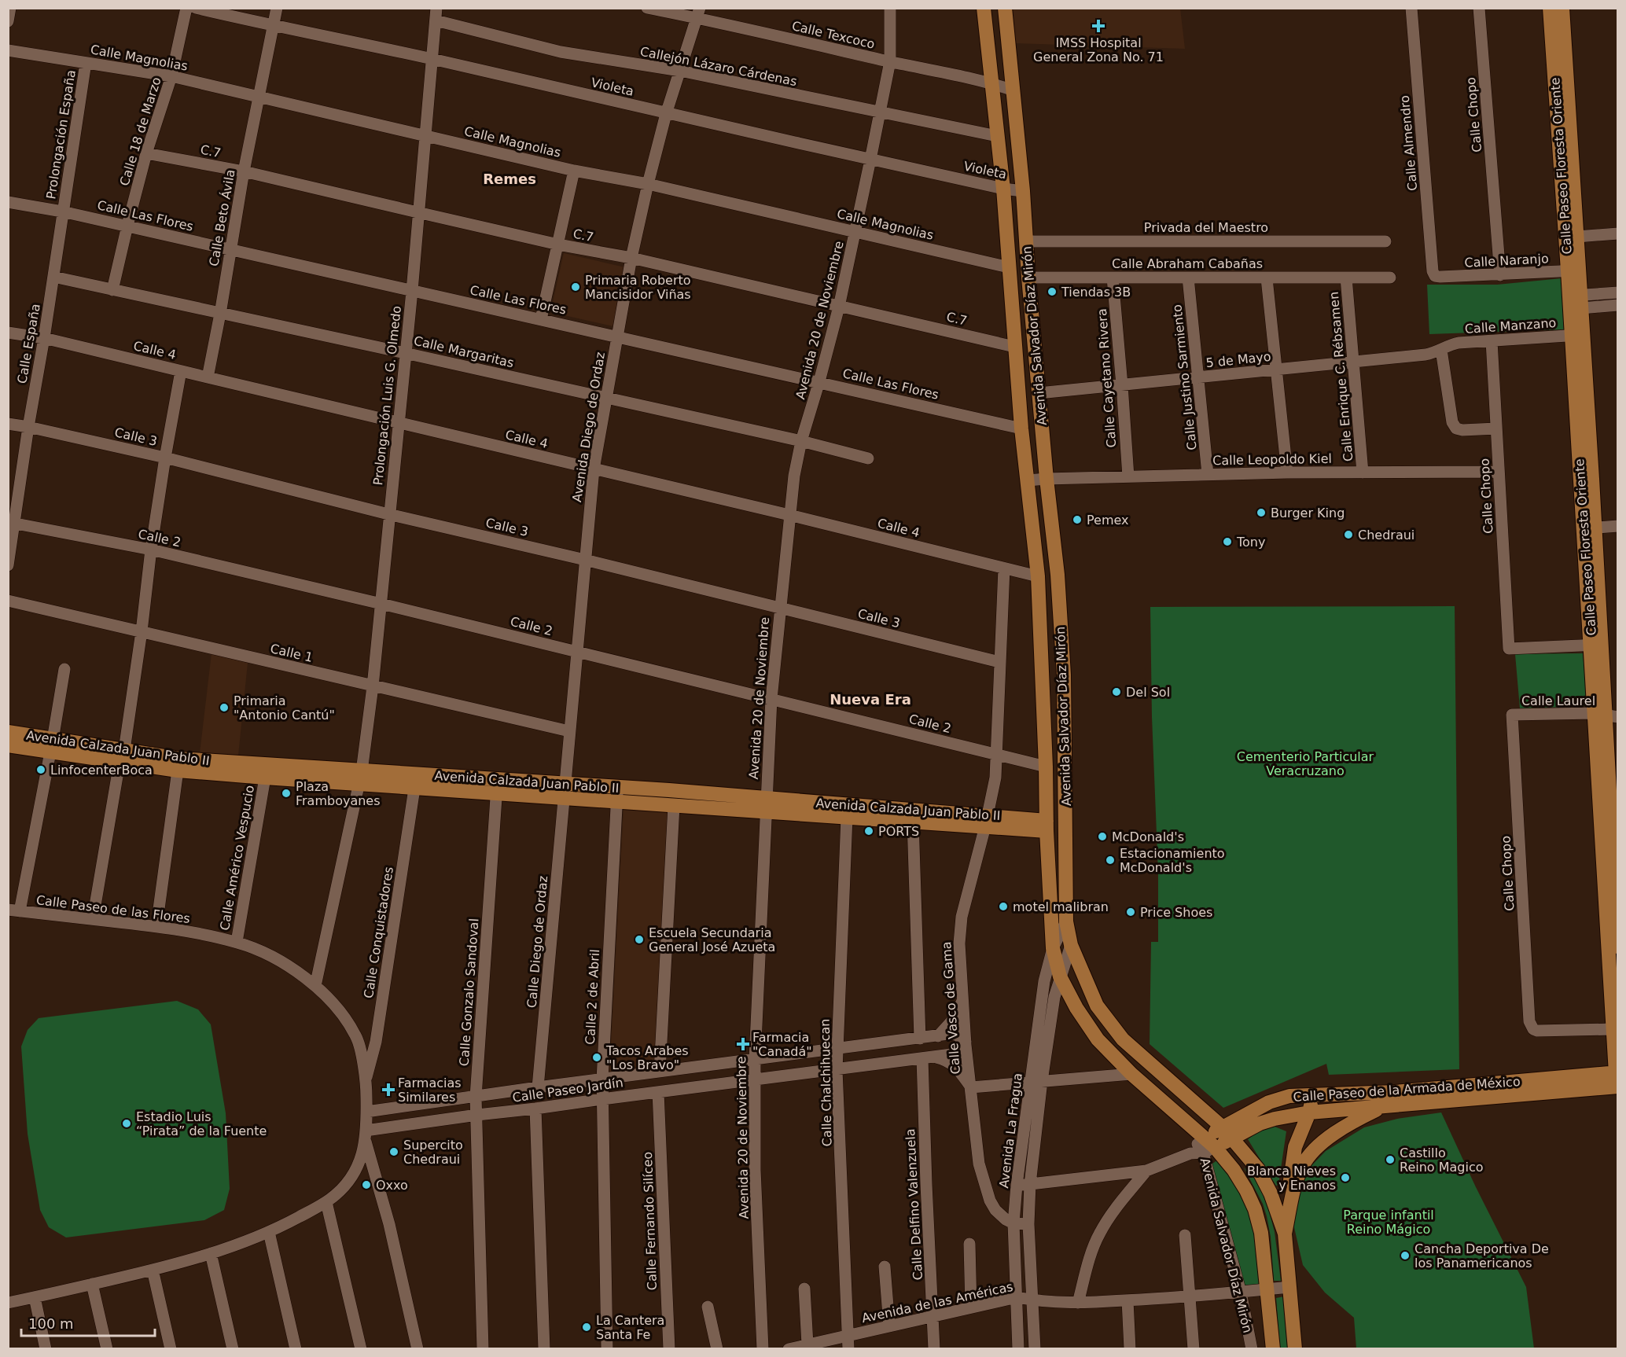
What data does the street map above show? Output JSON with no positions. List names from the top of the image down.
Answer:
{
  "streets": {
    "main road": [
      "Calle Paseo Floresta Oriente",
      "Avenida Salvador Díaz Mirón",
      "Avenida Calzada Juan Pablo II",
      "Calle Paseo de la Armada de México"
    ],
    "street": [
      "Calle Texcoco",
      "Calle Magnolias",
      "Callejón Lázaro Cárdenas",
      "Violeta",
      "Calle Chopo",
      "Calle 18 de Marzo",
      "Prolongación España",
      "Calle Almendro",
      "C.7",
      "Calle Las Flores",
      "Calle Beto Ávila",
      "Privada del Maestro",
      "Calle Naranjo",
      "Calle Abraham Cabañas",
      "Avenida 20 de Noviembre",
      "Calle Manzano",
      "Calle España",
      "Calle 4",
      "Calle Margaritas",
      "5 de Mayo",
      "Calle Enrique C. Rébsamen",
      "Calle Justino Sarmiento",
      "Calle Cayetano Rivera",
      "Prolongación Luis G. Olmedo",
      "Avenida Diego de Ordaz",
      "Calle 3",
      "Calle Leopoldo Kiel",
      "Calle 2",
      "Calle 1",
      "Calle Laurel",
      "Calle Américo Vespucio",
      "Calle Paseo de las Flores",
      "Calle Conquistadores",
      "Calle Diego de Ordaz",
      "Calle Gonzalo Sandoval",
      "Calle 2 de Abril",
      "Calle Vasco de Gama",
      "Calle Chalchihuecan",
      "Calle Paseo Jardín",
      "Avenida La Fragua",
      "Calle Delfino Valenzuela",
      "Calle Fernando Silíceo",
      "Avenida de las Américas"
    ]
  },
  "crossings": [
    ["Calle Texcoco", "Avenida 20 de Noviembre"],
    ["Calle Texcoco", "Avenida Salvador Díaz Mirón"],
    ["Calle Texcoco", "Avenida Diego de Ordaz"],
    ["Calle Magnolias", "Calle 18 de Marzo"],
    ["Calle Magnolias", "Prolongación España"],
    ["Calle Magnolias", "Calle Beto Ávila"],
    ["Calle Magnolias", "Avenida 20 de Noviembre"],
    ["Calle Magnolias", "Avenida Salvador Díaz Mirón"],
    ["Calle Magnolias", "Prolongación Luis G. Olmedo"],
    ["Calle Magnolias", "Avenida Diego de Ordaz"],
    ["Callejón Lázaro Cárdenas", "Avenida 20 de Noviembre"],
    ["Callejón Lázaro Cárdenas", "Avenida Salvador Díaz Mirón"],
    ["Callejón Lázaro Cárdenas", "Prolongación Luis G. Olmedo"],
    ["Callejón Lázaro Cárdenas", "Avenida Diego de Ordaz"],
    ["Violeta", "Calle Beto Ávila"],
    ["Violeta", "Avenida 20 de Noviembre"],
    ["Violeta", "Avenida Salvador Díaz Mirón"],
    ["Violeta", "Prolongación Luis G. Olmedo"],
    ["Violeta", "Avenida Diego de Ordaz"],
    ["Calle Chopo", "Calle Paseo Floresta Oriente"],
    ["Calle Chopo", "Calle Naranjo"],
    ["Calle Chopo", "Calle Manzano"],
    ["Calle Chopo", "Calle Leopoldo Kiel"],
    ["Calle Chopo", "Calle Laurel"],
    ["Calle 18 de Marzo", "C.7"],
    ["Calle 18 de Marzo", "Calle Las Flores"],
    ["Calle 18 de Marzo", "Calle Margaritas"],
    ["Prolongación España", "Calle Las Flores"],
    ["Prolongación España", "Calle España"],
    ["Calle Almendro", "Calle Naranjo"],
    ["C.7", "Calle Beto Ávila"],
    ["C.7", "Avenida 20 de Noviembre"],
    ["C.7", "Avenida Salvador Díaz Mirón"],
    ["C.7", "Prolongación Luis G. Olmedo"],
    ["C.7", "Avenida Diego de Ordaz"],
    ["Calle Paseo Floresta Oriente", "Calle Naranjo"],
    ["Calle Paseo Floresta Oriente", "Calle Manzano"],
    ["Calle Paseo Floresta Oriente", "Calle Laurel"],
    ["Calle Paseo Floresta Oriente", "Calle Paseo de la Armada de México"],
    ["Calle Las Flores", "Calle Beto Ávila"],
    ["Calle Las Flores", "Avenida 20 de Noviembre"],
    ["Calle Las Flores", "Avenida Salvador Díaz Mirón"],
    ["Calle Las Flores", "Calle España"],
    ["Calle Las Flores", "Prolongación Luis G. Olmedo"],
    ["Calle Las Flores", "Avenida Diego de Ordaz"],
    ["Calle Beto Ávila", "Calle 4"],
    ["Calle Beto Ávila", "Calle Margaritas"],
    ["Privada del Maestro", "Avenida Salvador Díaz Mirón"],
    ["Calle Abraham Cabañas", "Avenida Salvador Díaz Mirón"],
    ["Calle Abraham Cabañas", "Calle Enrique C. Rébsamen"],
    ["Calle Abraham Cabañas", "Calle Justino Sarmiento"],
    ["Calle Abraham Cabañas", "Calle Cayetano Rivera"],
    ["Avenida 20 de Noviembre", "Calle 4"],
    ["Avenida 20 de Noviembre", "Calle Margaritas"],
    ["Avenida 20 de Noviembre", "Calle 3"],
    ["Avenida 20 de Noviembre", "Calle 2"],
    ["Avenida 20 de Noviembre", "Avenida Calzada Juan Pablo II"],
    ["Avenida 20 de Noviembre", "Calle Paseo Jardín"],
    ["Calle Manzano", "5 de Mayo"],
    ["Avenida Salvador Díaz Mirón", "Calle 4"],
    ["Avenida Salvador Díaz Mirón", "5 de Mayo"],
    ["Avenida Salvador Díaz Mirón", "Calle Leopoldo Kiel"],
    ["Avenida Salvador Díaz Mirón", "Calle 2"],
    ["Avenida Salvador Díaz Mirón", "Avenida Calzada Juan Pablo II"],
    ["Avenida Salvador Díaz Mirón", "Calle Paseo de la Armada de México"],
    ["Avenida Salvador Díaz Mirón", "Avenida La Fragua"],
    ["Avenida Salvador Díaz Mirón", "Avenida de las Américas"],
    ["Calle España", "Calle 4"],
    ["Calle España", "Calle Margaritas"],
    ["Calle España", "Calle 3"],
    ["Calle España", "Calle 2"],
    ["Calle 4", "Prolongación Luis G. Olmedo"],
    ["Calle 4", "Avenida Diego de Ordaz"],
    ["Calle 4", "Calle Vasco de Gama"],
    ["Calle Margaritas", "Prolongación Luis G. Olmedo"],
    ["Calle Margaritas", "Avenida Diego de Ordaz"],
    ["5 de Mayo", "Calle Enrique C. Rébsamen"],
    ["5 de Mayo", "Calle Justino Sarmiento"],
    ["5 de Mayo", "Calle Cayetano Rivera"],
    ["Calle Enrique C. Rébsamen", "Calle Leopoldo Kiel"],
    ["Calle Justino Sarmiento", "Calle Leopoldo Kiel"],
    ["Calle Cayetano Rivera", "Calle Leopoldo Kiel"],
    ["Prolongación Luis G. Olmedo", "Calle 3"],
    ["Prolongación Luis G. Olmedo", "Calle 2"],
    ["Prolongación Luis G. Olmedo", "Calle 1"],
    ["Prolongación Luis G. Olmedo", "Avenida Calzada Juan Pablo II"],
    ["Prolongación Luis G. Olmedo", "Calle Paseo de las Flores"],
    ["Avenida Diego de Ordaz", "Calle 3"],
    ["Avenida Diego de Ordaz", "Calle 2"],
    ["Avenida Diego de Ordaz", "Calle 1"],
    ["Avenida Diego de Ordaz", "Avenida Calzada Juan Pablo II"],
    ["Avenida Diego de Ordaz", "Calle Diego de Ordaz"],
    ["Calle 3", "Calle Vasco de Gama"],
    ["Calle 2", "Calle Vasco de Gama"],
    ["Avenida Calzada Juan Pablo II", "Calle Américo Vespucio"],
    ["Avenida Calzada Juan Pablo II", "Calle Conquistadores"],
    ["Avenida Calzada Juan Pablo II", "Calle Diego de Ordaz"],
    ["Avenida Calzada Juan Pablo II", "Calle Gonzalo Sandoval"],
    ["Avenida Calzada Juan Pablo II", "Calle 2 de Abril"],
    ["Avenida Calzada Juan Pablo II", "Calle Vasco de Gama"],
    ["Avenida Calzada Juan Pablo II", "Calle Chalchihuecan"],
    ["Calle Américo Vespucio", "Calle Paseo de las Flores"],
    ["Calle Paseo de las Flores", "Calle Conquistadores"],
    ["Calle Paseo de las Flores", "Calle Paseo Jardín"],
    ["Calle Diego de Ordaz", "Calle Paseo Jardín"],
    ["Calle Gonzalo Sandoval", "Calle Paseo Jardín"],
    ["Calle 2 de Abril", "Calle Paseo Jardín"],
    ["Calle Vasco de Gama", "Calle Paseo Jardín"],
    ["Calle Vasco de Gama", "Avenida La Fragua"],
    ["Calle Chalchihuecan", "Calle Paseo Jardín"],
    ["Calle Chalchihuecan", "Avenida de las Américas"],
    ["Calle Paseo Jardín", "Calle Delfino Valenzuela"],
    ["Calle Paseo Jardín", "Calle Fernando Silíceo"],
    ["Avenida La Fragua", "Avenida de las Américas"],
    ["Calle Delfino Valenzuela", "Avenida de las Américas"]
  ],
  "districts": ["Remes", "Nueva Era"],
  "parks": ["Cementerio Particular Veracruzano", "Parque infantil Reino Mágico"],
  "places": {
    "health": ["IMSS Hospital General Zona No. 71", "Farmacia \"Canadá\"", "Farmacias Similares"],
    "other": [
      "Primaria Roberto Mancisidor Viñas",
      "Tiendas 3B",
      "Burger King",
      "Pemex",
      "Chedraui",
      "Tony",
      "Del Sol",
      "Primaria \"Antonio Cantú\"",
      "LinfocenterBoca",
      "Plaza Framboyanes",
      "PORTS",
      "McDonald's",
      "Estacionamiento McDonald's",
      "motel malibran",
      "Price Shoes",
      "Escuela Secundaria General José Azueta",
      "Tacos Arabes \"Los Bravo\"",
      "Estadio Luis “Pirata” de la Fuente",
      "Supercito Chedraui",
      "Castillo Reino Magico",
      "Blanca Nieves y Enanos",
      "Oxxo",
      "Cancha Deportiva De los Panamericanos",
      "La Cantera Santa Fe"
    ]
  },
  "scale_bar": "100 m"
}
